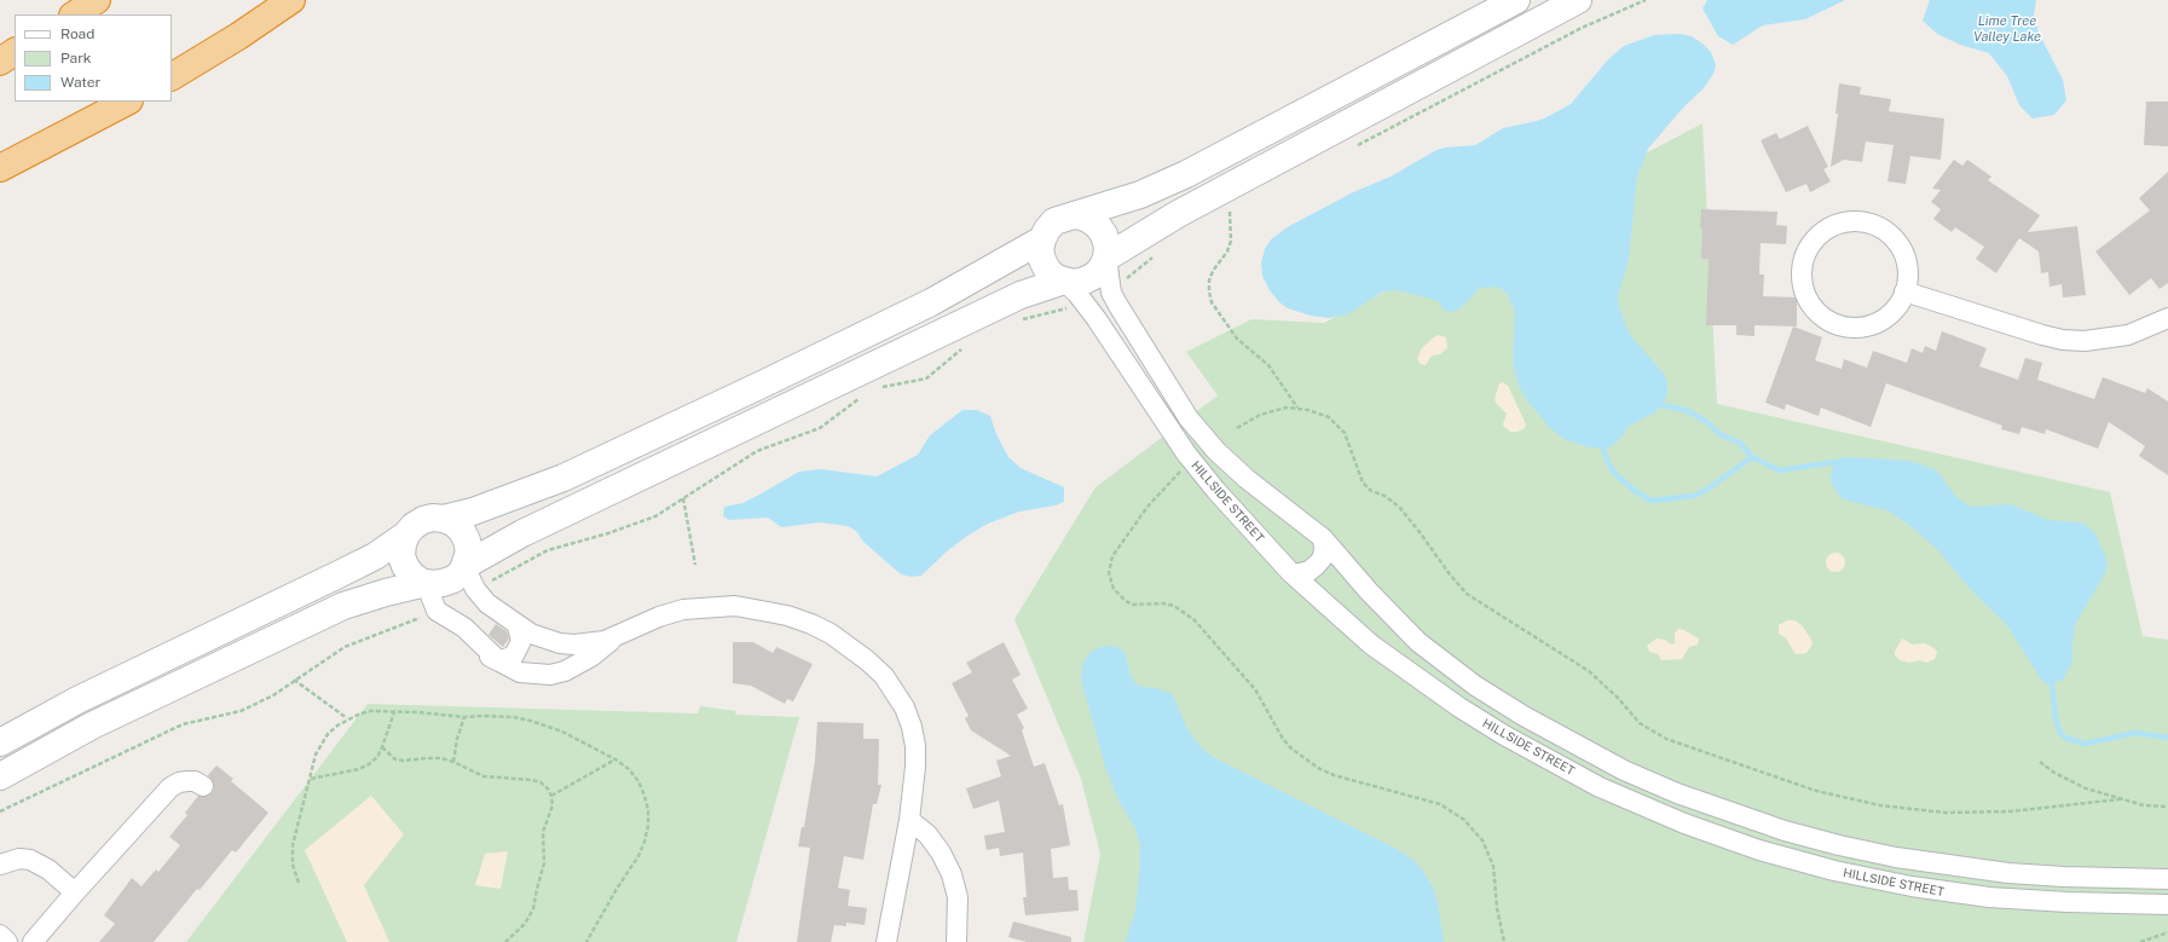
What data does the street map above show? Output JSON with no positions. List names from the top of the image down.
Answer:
{
  "streets": {
    "street": ["HILLSIDE STREET"]
  },
  "water": ["Lime Tree Valley Lake"],
  "legend": ["Road", "Park", "Water"]
}
